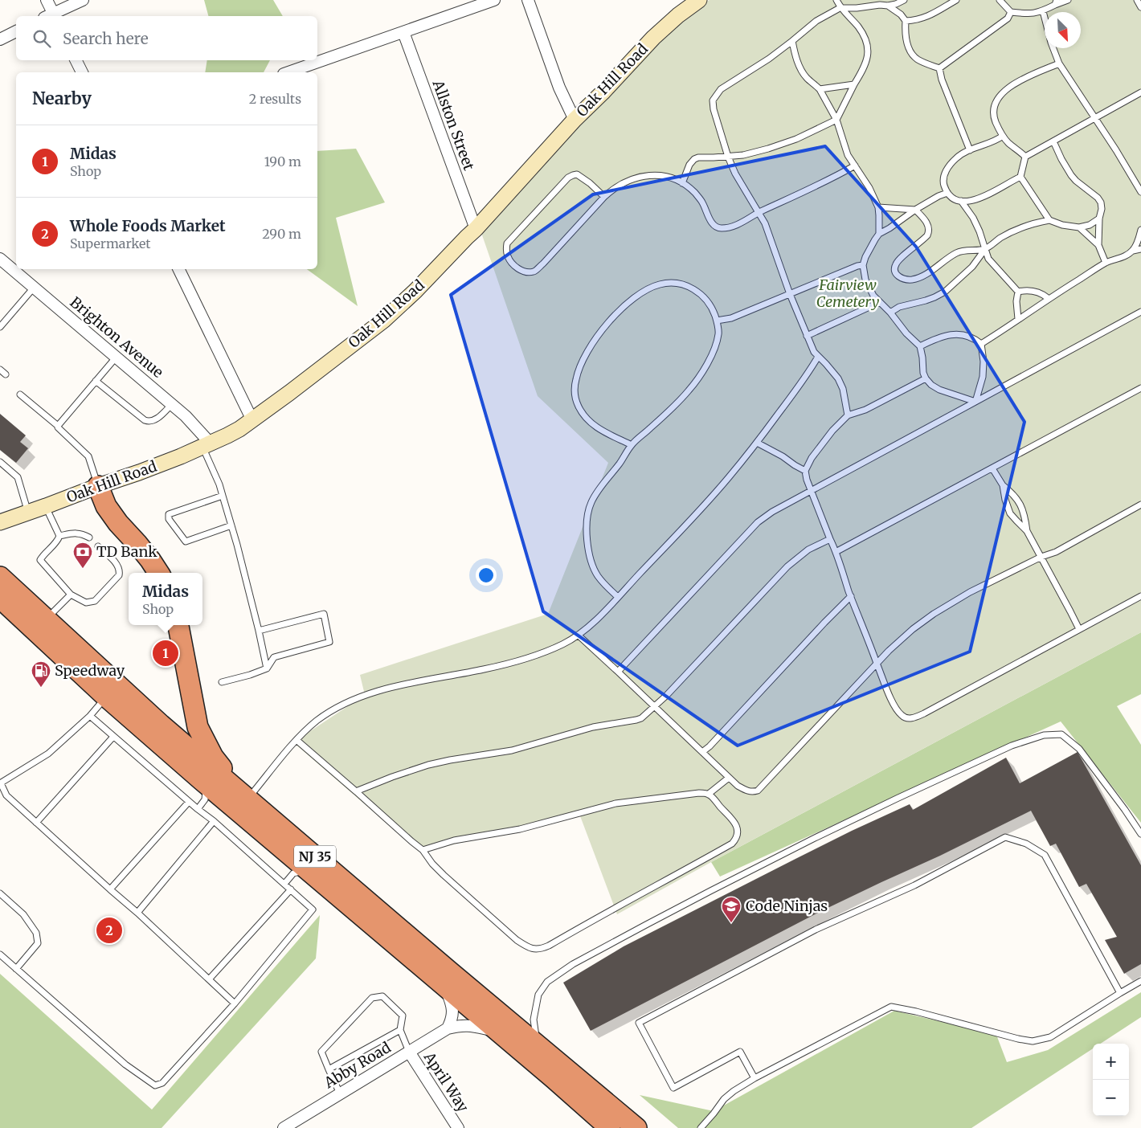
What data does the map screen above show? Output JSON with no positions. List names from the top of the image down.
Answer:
{
  "streets": {
    "highway": ["NJ 35"],
    "street": [
      "Oak Hill Road",
      "Allston Street",
      "Brighton Avenue",
      "Abby Road",
      "April Way"
    ]
  },
  "crossings": [
    ["Oak Hill Road", "Allston Street"],
    ["Oak Hill Road", "Brighton Avenue"],
    ["NJ 35", "Abby Road"],
    ["Abby Road", "April Way"]
  ],
  "parks": ["Fairview Cemetery"],
  "places": {
    "bank": ["TD Bank"],
    "fuel station": ["Speedway"],
    "school or university": ["Code Ninjas"]
  },
  "north": "bottom right",
  "page": {
    "search": "Search here",
    "heading": ["Nearby", "2 results"],
    "list": [
      {
        "mark": "1",
        "name": "Midas",
        "note": "Shop",
        "value": "190 m"
      },
      {
        "mark": "2",
        "name": "Whole Foods Market",
        "note": "Supermarket",
        "value": "290 m"
      }
    ],
    "popup": ["Midas", "Shop"],
    "pins": ["1", "2"],
    "map_buttons": ["+", "−"]
  }
}
